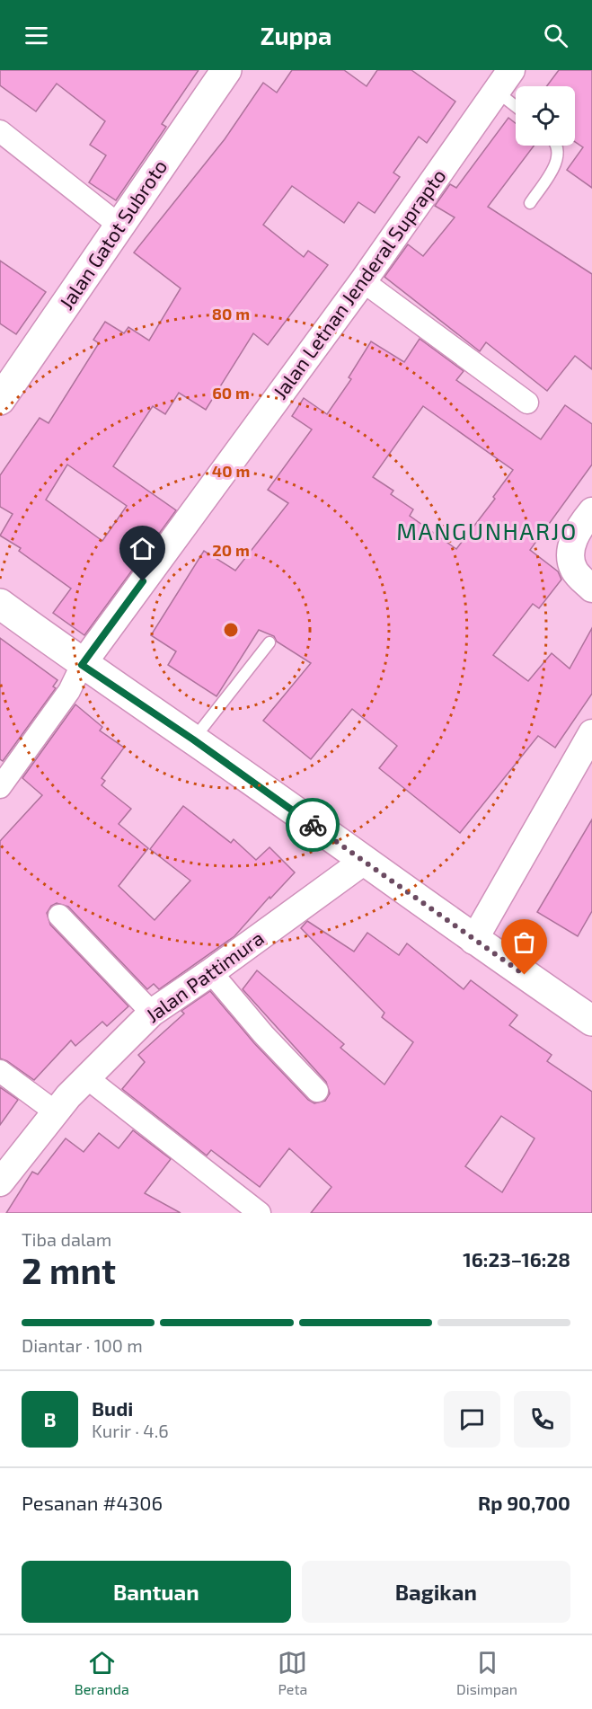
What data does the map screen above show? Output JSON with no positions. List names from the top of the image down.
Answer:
{
  "streets": {
    "main road": ["Jalan Gatot Subroto"],
    "street": ["Jalan Letnan Jenderal Suprapto", "Jalan Pattimura"]
  },
  "districts": ["MANGUNHARJO"],
  "page": {
    "header": "Zuppa",
    "heading": ["2 mnt", "Tiba dalam", "16:23–16:28"],
    "panel": [
      "Budi",
      "Kurir · 4.6",
      "Pesanan #4306",
      "Rp 90,700"
    ],
    "bar": "Diantar · 100 m",
    "round": "B",
    "buttons": ["Bantuan", "Bagikan"],
    "tabs": ["Beranda", "Peta", "Disimpan"]
  },
  "rings": [
    "80 m",
    "60 m",
    "40 m",
    "20 m"
  ]
}
